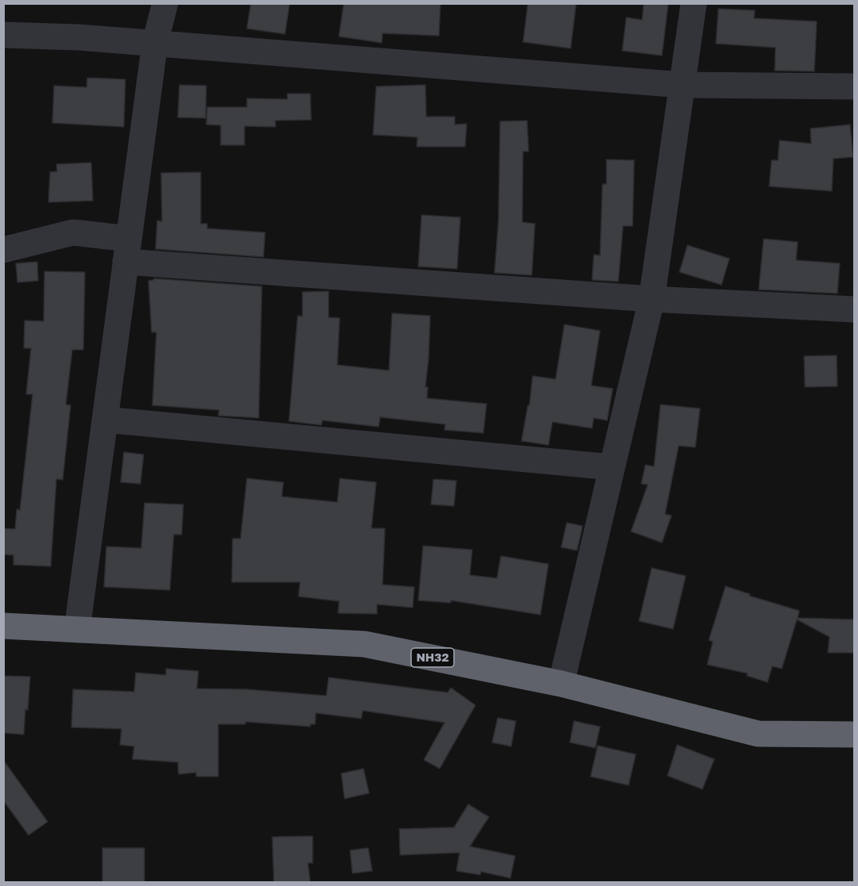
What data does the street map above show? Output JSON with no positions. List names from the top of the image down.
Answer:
{
  "streets": {
    "highway": ["NH32"]
  }
}
